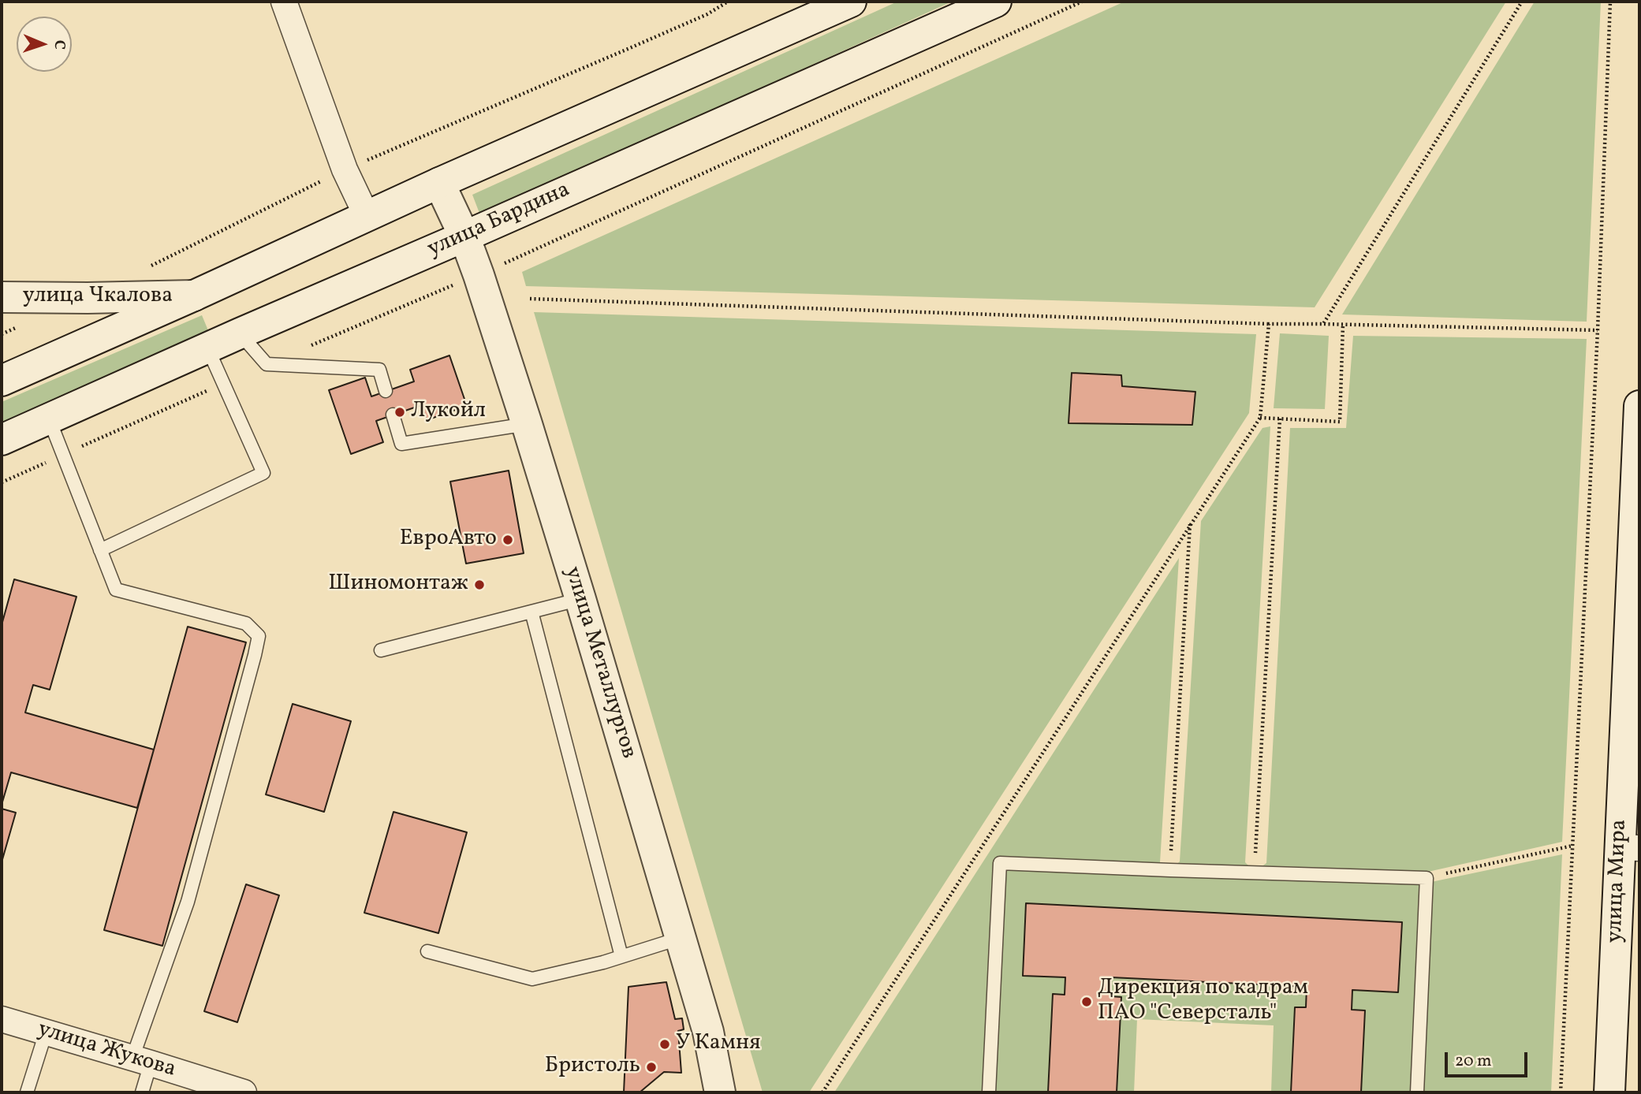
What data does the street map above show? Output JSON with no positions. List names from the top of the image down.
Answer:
{
  "streets": {
    "main road": [
      "улица Бардина",
      "улица Чкалова",
      "улица Металлургов",
      "улица Мира"
    ],
    "street": ["улица Жукова"]
  },
  "crossings": [
    ["улица Бардина", "улица Металлургов"]
  ],
  "places": [
    "Лукойл",
    "ЕвроАвто",
    "Шиномонтаж",
    "Дирекция по кадрам ПАО \"Северсталь\"",
    "У Камня",
    "Бристоль"
  ],
  "scale_bar": "20 m",
  "north": "right"
}
